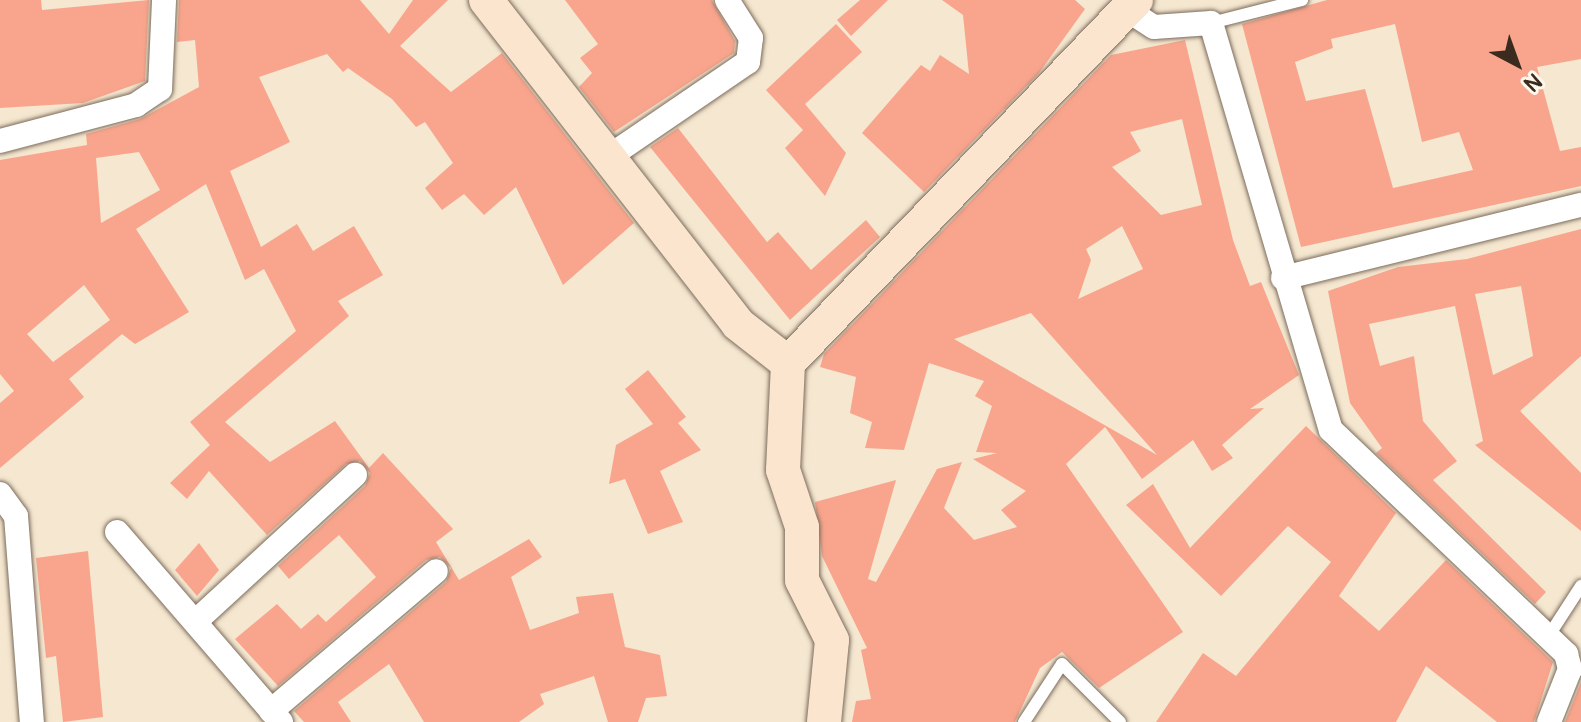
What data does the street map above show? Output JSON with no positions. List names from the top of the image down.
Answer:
{
  "north": "bottom right"
}
